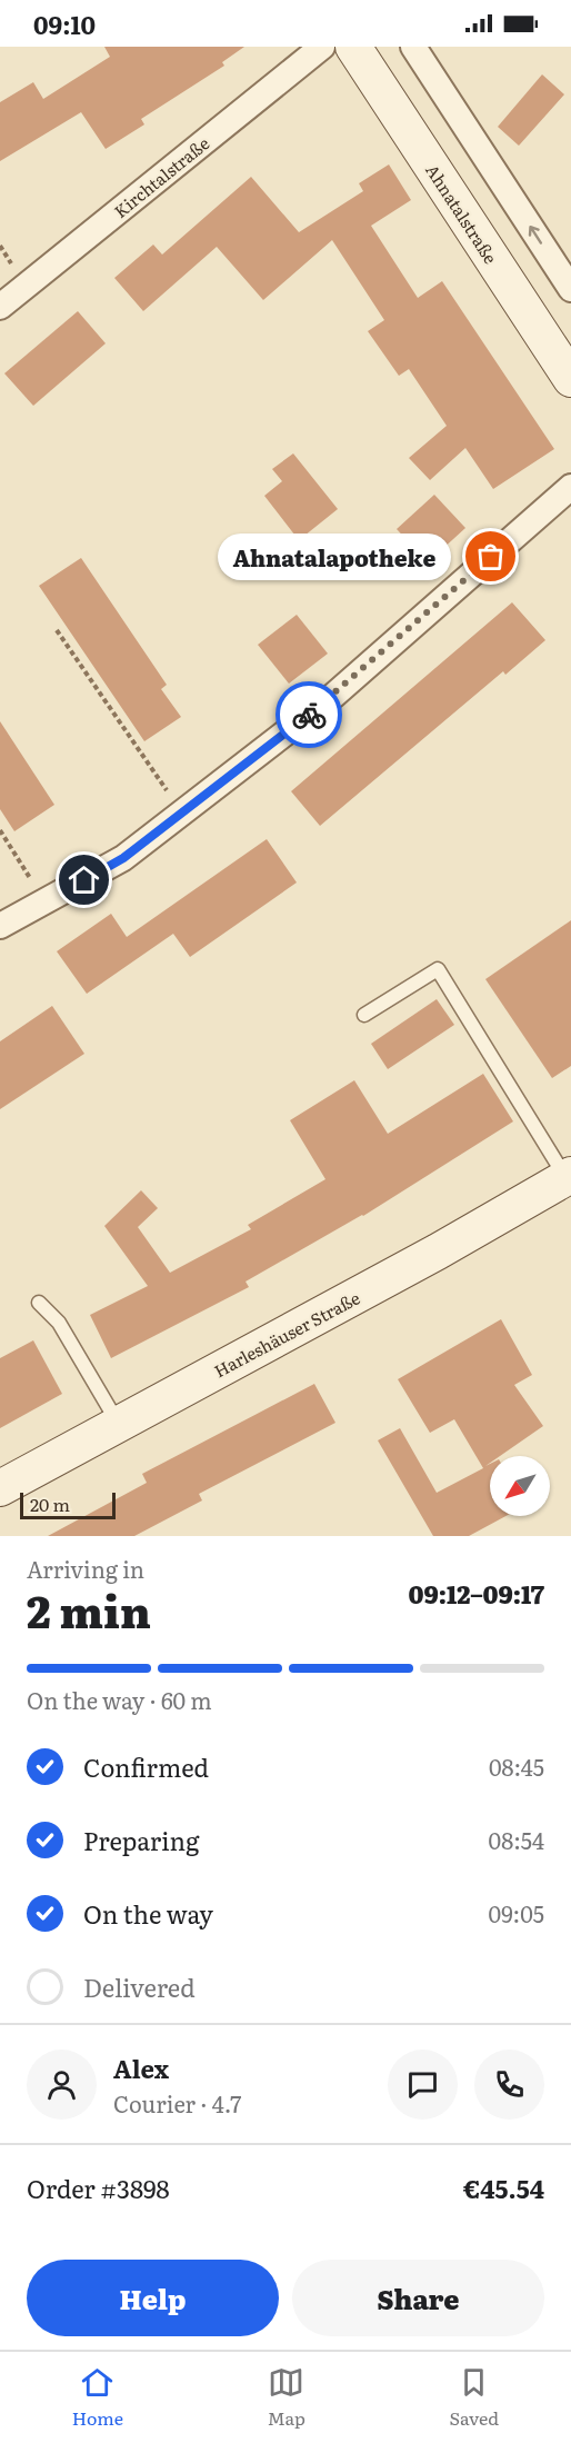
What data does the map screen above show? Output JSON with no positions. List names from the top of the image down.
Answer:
{
  "streets": {
    "main road": ["Ahnatalstraße", "Harleshäuser Straße"],
    "street": ["Kirchtalstraße"]
  },
  "places": ["Ahnatalapotheke"],
  "scale_bar": "20 m",
  "north": "bottom left",
  "page": {
    "status": "09:10",
    "bubble": "Ahnatalapotheke",
    "scale": "20 m",
    "heading": ["2 min", "Arriving in", "09:12–09:17"],
    "panel": [
      "Alex",
      "Courier · 4.7",
      "Order #3898",
      "€45.54"
    ],
    "bar": "On the way · 60 m",
    "list": [
      ["Confirmed", "08:45"],
      ["Preparing", "08:54"],
      ["On the way", "09:05"],
      "Delivered"
    ],
    "buttons": ["Help", "Share"],
    "tabs": ["Home", "Map", "Saved"]
  }
}
